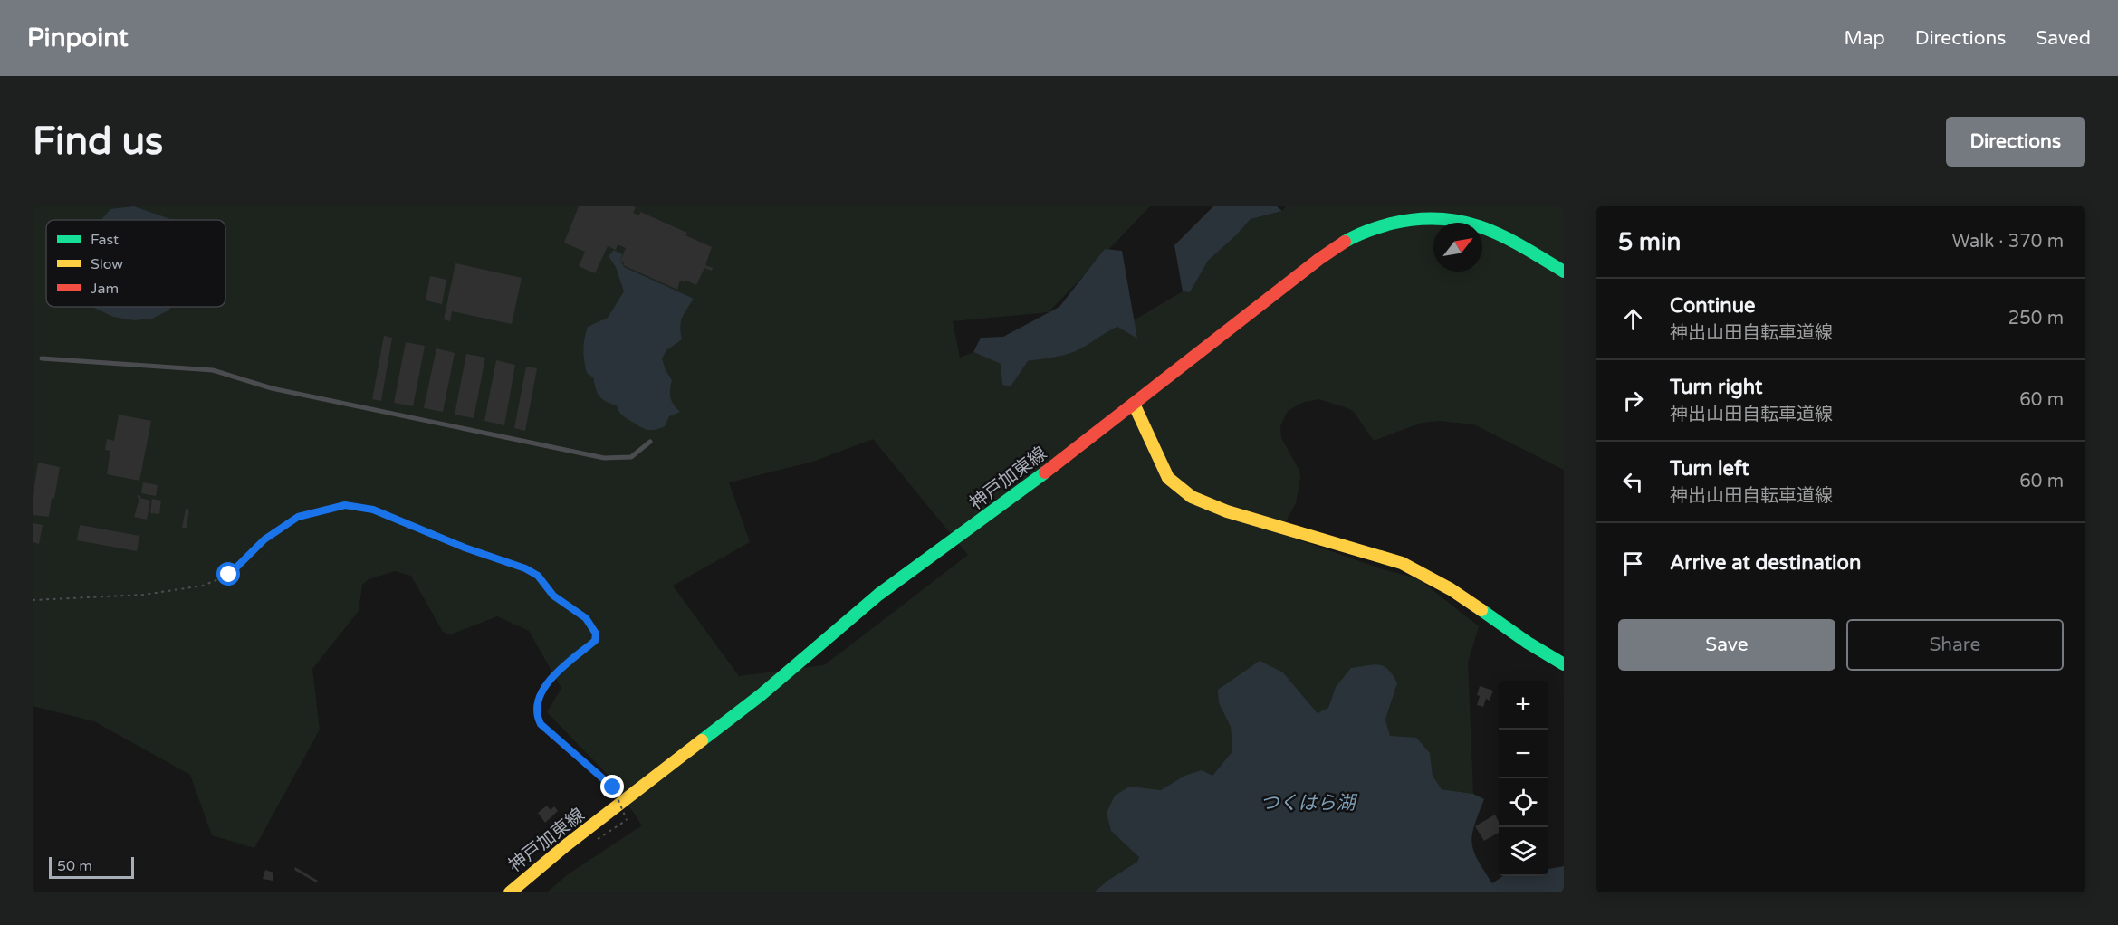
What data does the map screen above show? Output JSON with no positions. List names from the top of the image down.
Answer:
{
  "streets": {
    "main road": ["神戸加東線"]
  },
  "water": ["つくはら湖"],
  "legend": ["Fast", "Slow", "Jam"],
  "scale_bar": "50 m",
  "north": "top right",
  "page": {
    "header": "Pinpoint",
    "nav": ["Map", "Directions", "Saved"],
    "buttons": [
      "Directions",
      ["Save", "Share"]
    ],
    "title": "Find us",
    "heading": ["5 min", "Walk · 370 m"],
    "list": [
      ["Continue", "神出山田自転車道線", "250 m"],
      ["Turn right", "神出山田自転車道線", "60 m"],
      ["Turn left", "神出山田自転車道線", "60 m"],
      "Arrive at destination"
    ],
    "map_buttons": ["+", "−"],
    "scale": "50 m"
  }
}
